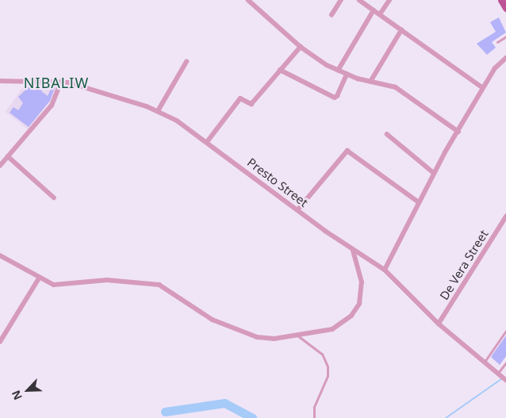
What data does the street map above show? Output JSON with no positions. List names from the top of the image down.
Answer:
{
  "streets": {
    "street": ["Presto Street", "De Vera Street"]
  },
  "crossings": [
    ["Presto Street", "De Vera Street"]
  ],
  "districts": ["NIBALIW"],
  "north": "bottom left"
}
